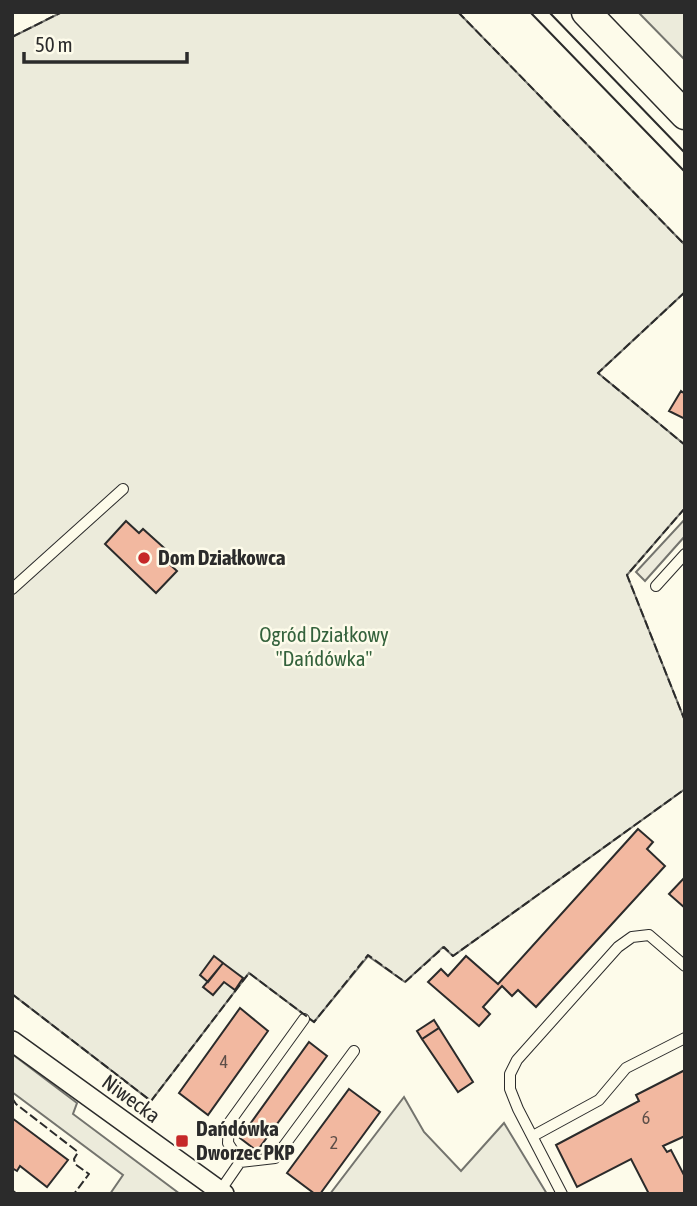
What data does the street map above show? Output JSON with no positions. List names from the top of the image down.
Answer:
{
  "streets": {
    "street": ["Niwecka"]
  },
  "parks": ["Ogród Działkowy \"Dańdówka\""],
  "places": {
    "other": ["Dom Działkowca"],
    "transit": ["Dańdówka Dworzec PKP"]
  },
  "house_numbers": ["4", "6", "2"],
  "scale_bar": "50 m"
}
